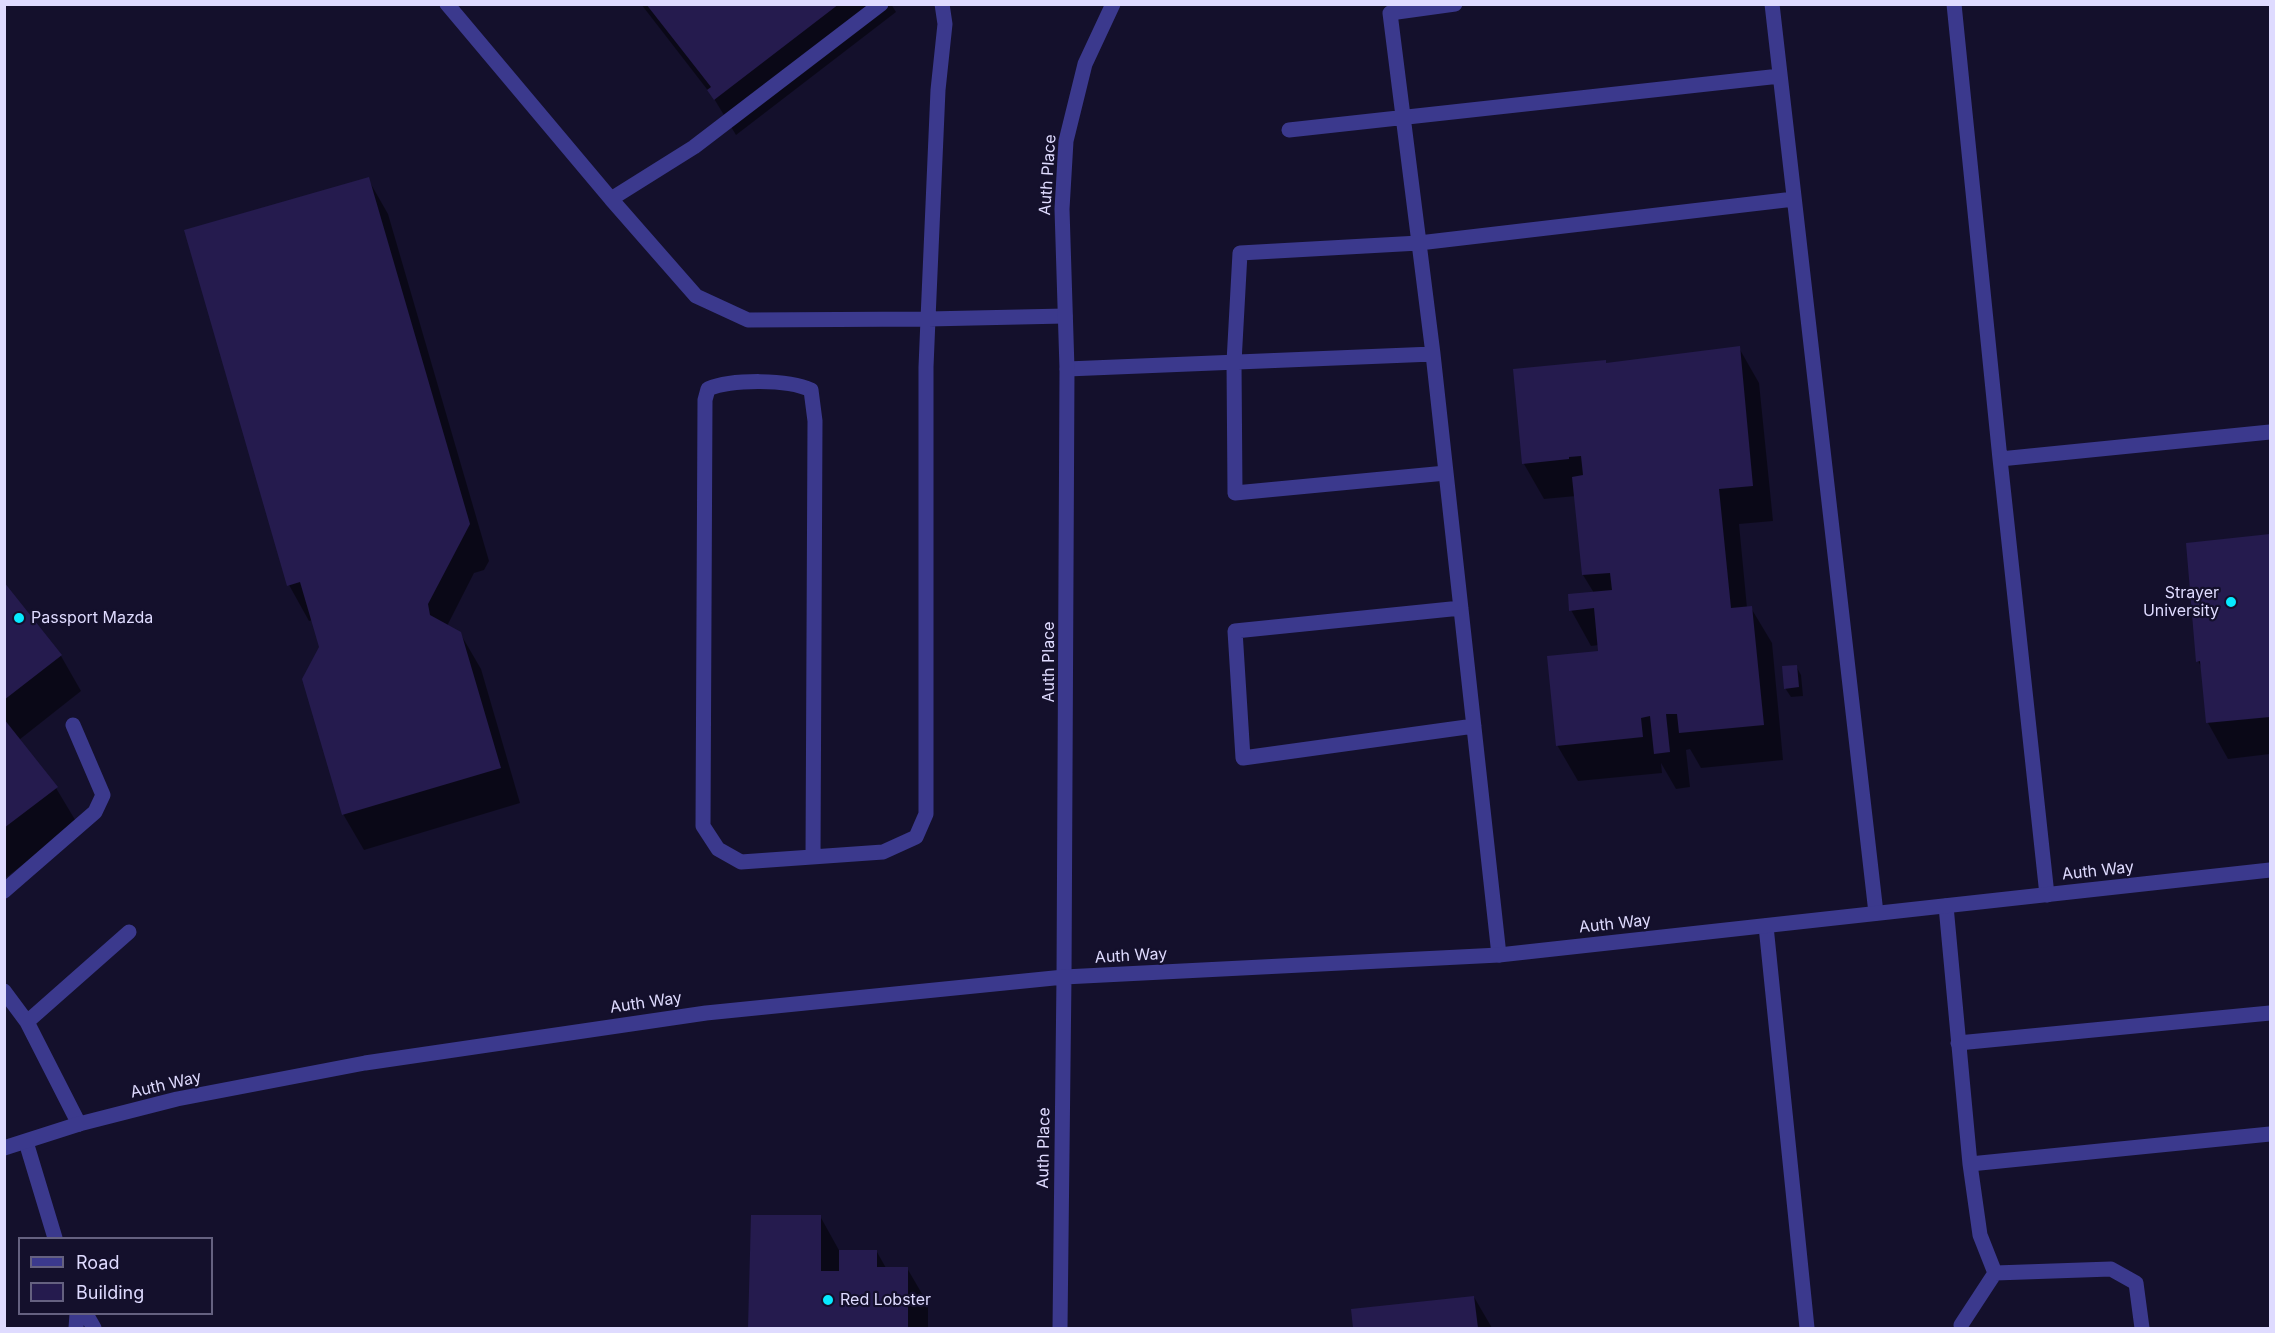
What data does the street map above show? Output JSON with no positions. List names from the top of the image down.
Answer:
{
  "streets": {
    "street": ["Auth Place", "Auth Way"]
  },
  "crossings": [
    ["Auth Place", "Auth Way"]
  ],
  "places": ["Strayer University", "Passport Mazda", "Red Lobster"],
  "legend": ["Road", "Building"]
}
